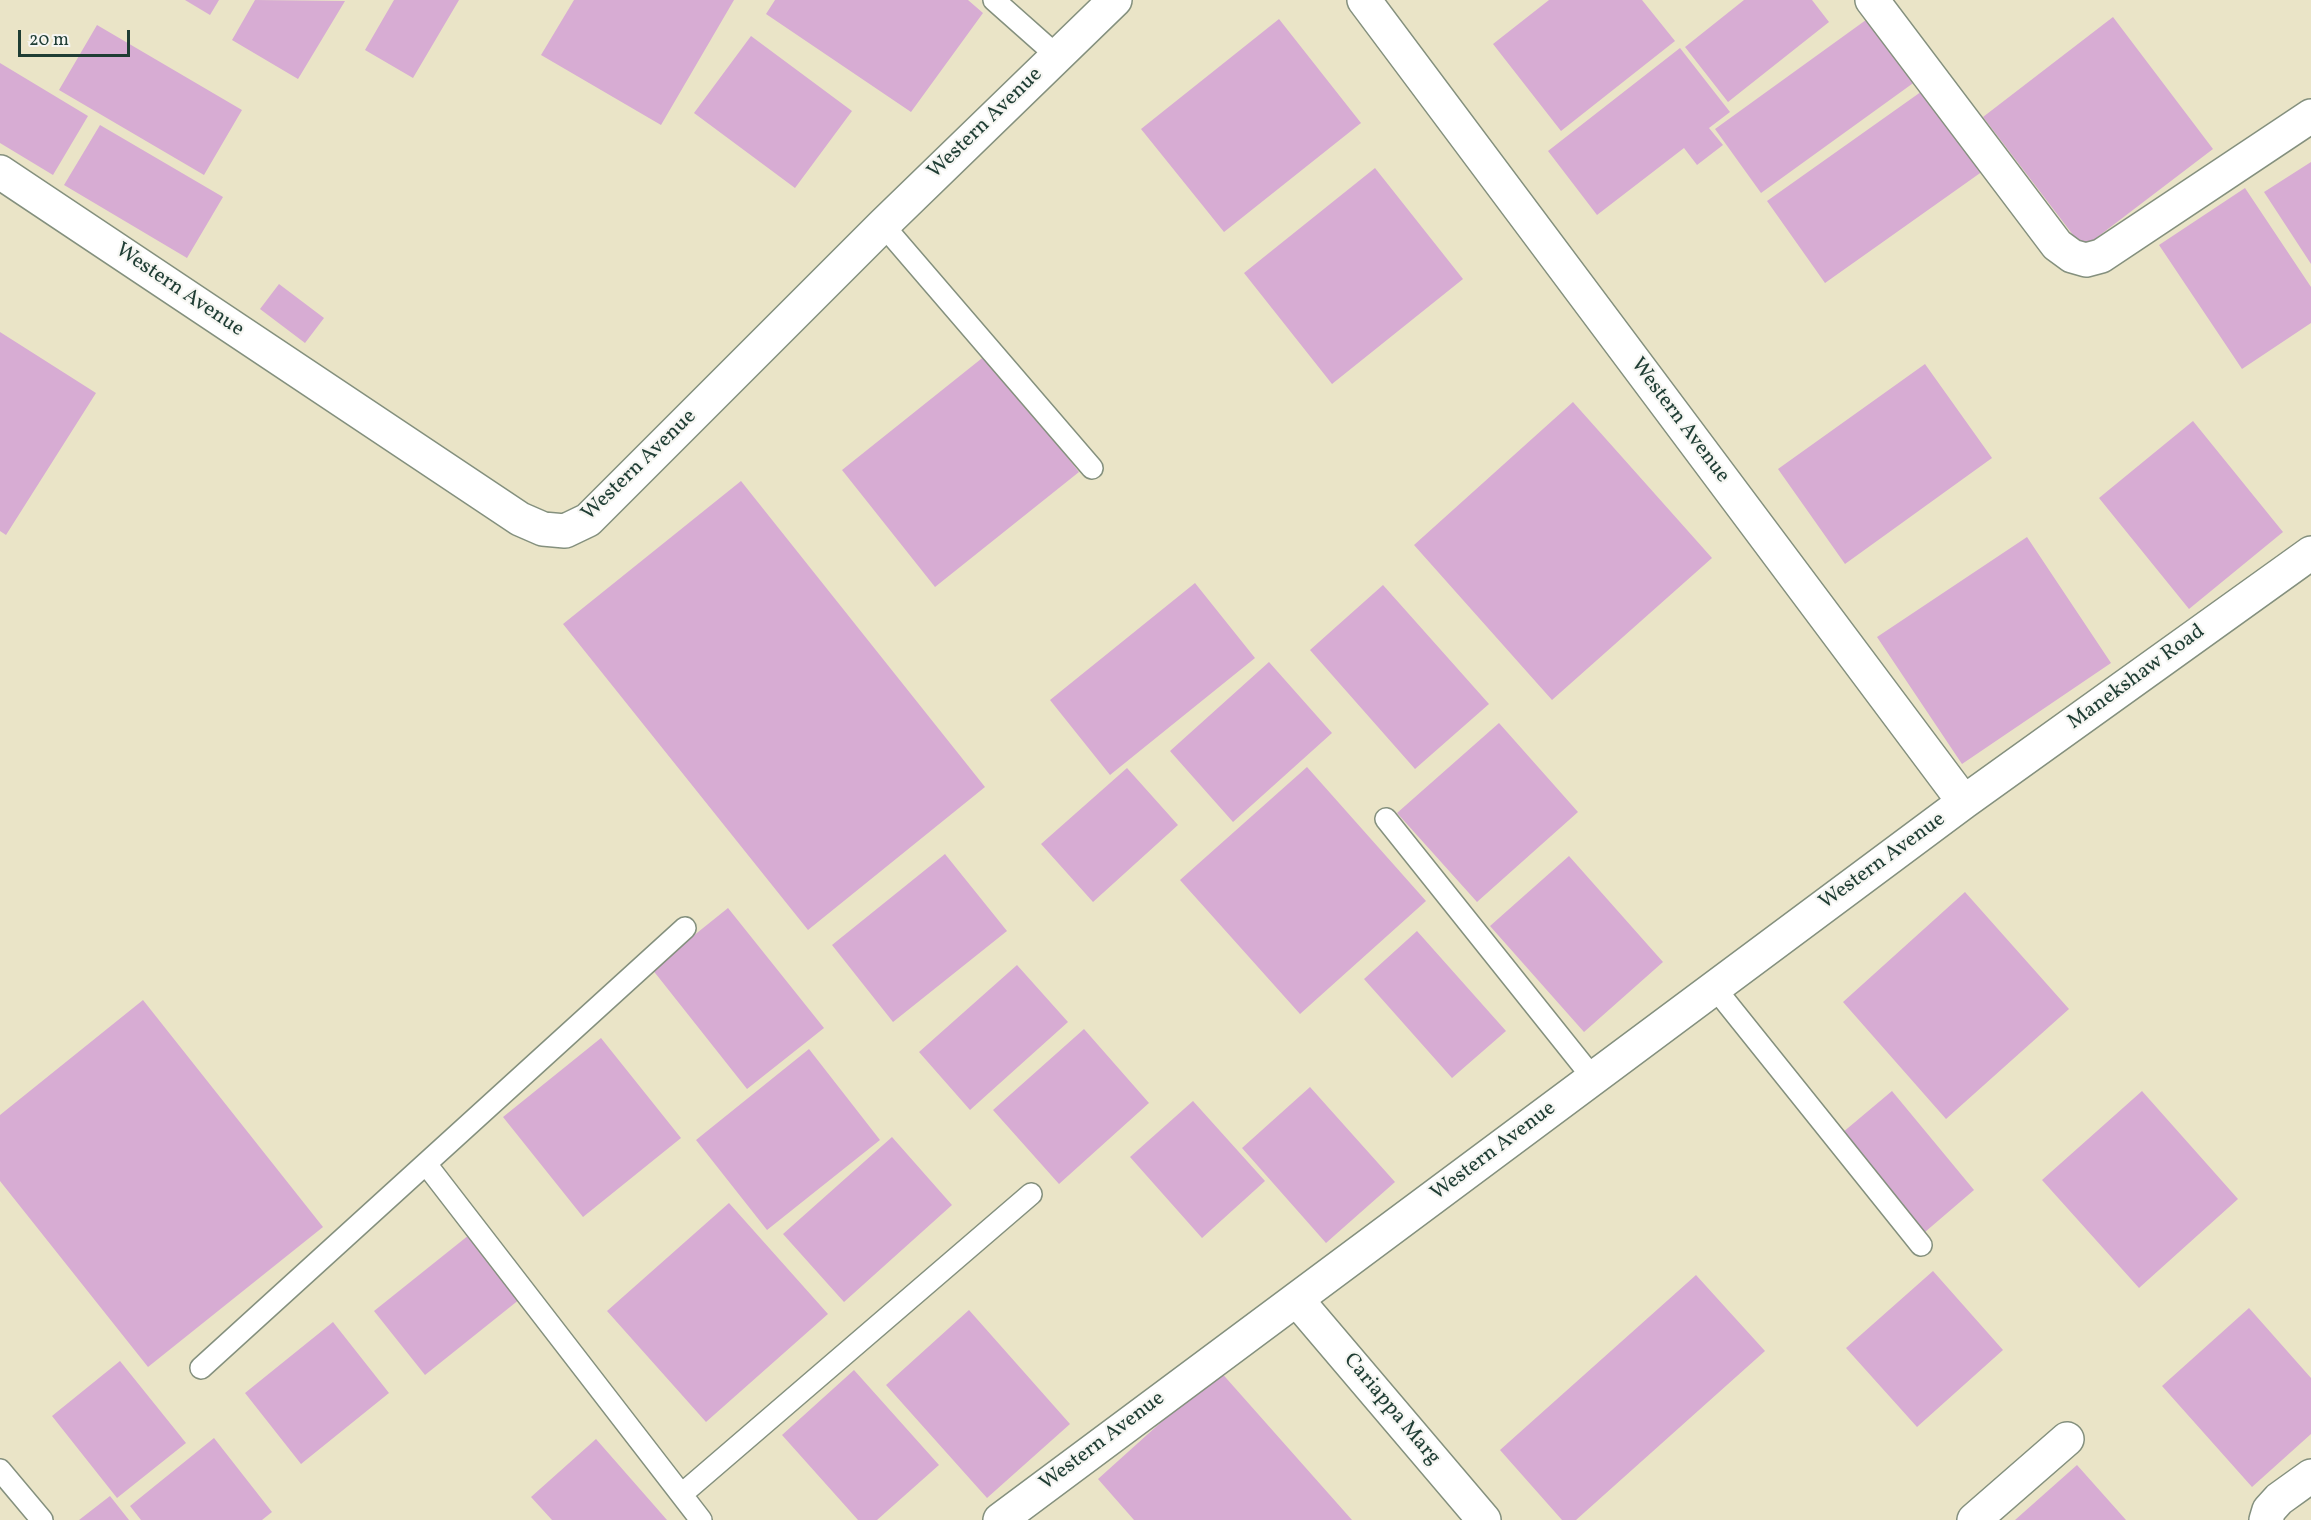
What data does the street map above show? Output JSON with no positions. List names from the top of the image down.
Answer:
{
  "streets": {
    "street": ["Western Avenue", "Manekshaw Road", "Cariappa Marg"]
  },
  "crossings": [
    ["Western Avenue", "Manekshaw Road"],
    ["Western Avenue", "Cariappa Marg"]
  ],
  "scale_bar": "20 m"
}
